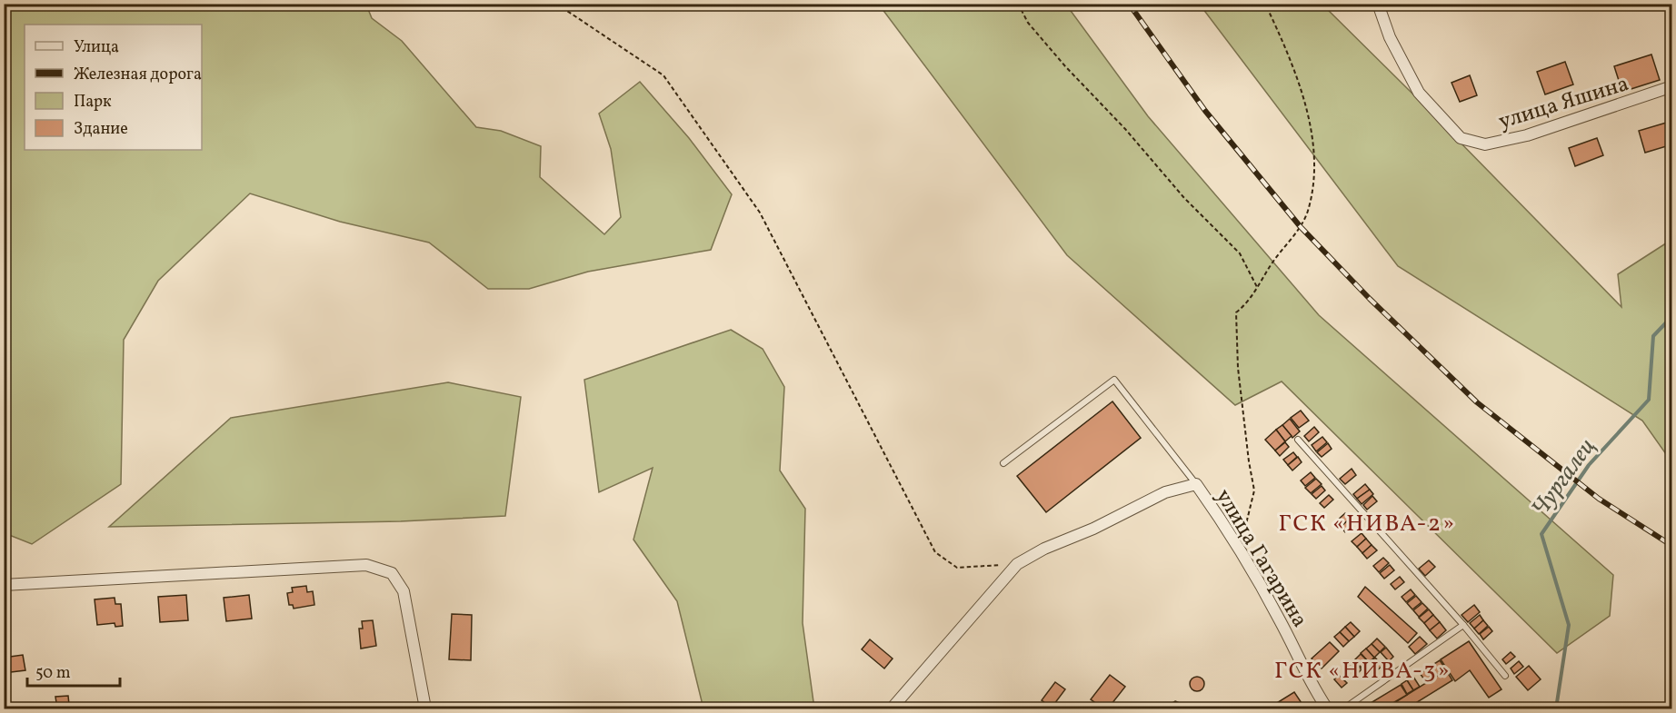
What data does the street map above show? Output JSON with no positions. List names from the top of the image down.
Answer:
{
  "streets": {
    "street": ["улица Яшина", "улица Гагарина"]
  },
  "districts": ["ГСК «НИВА-2»", "ГСК «НИВА-3»"],
  "water": ["Чургалец"],
  "legend": [
    "Улица",
    "Железная дорога",
    "Парк",
    "Здание"
  ],
  "scale_bar": "50 m"
}
